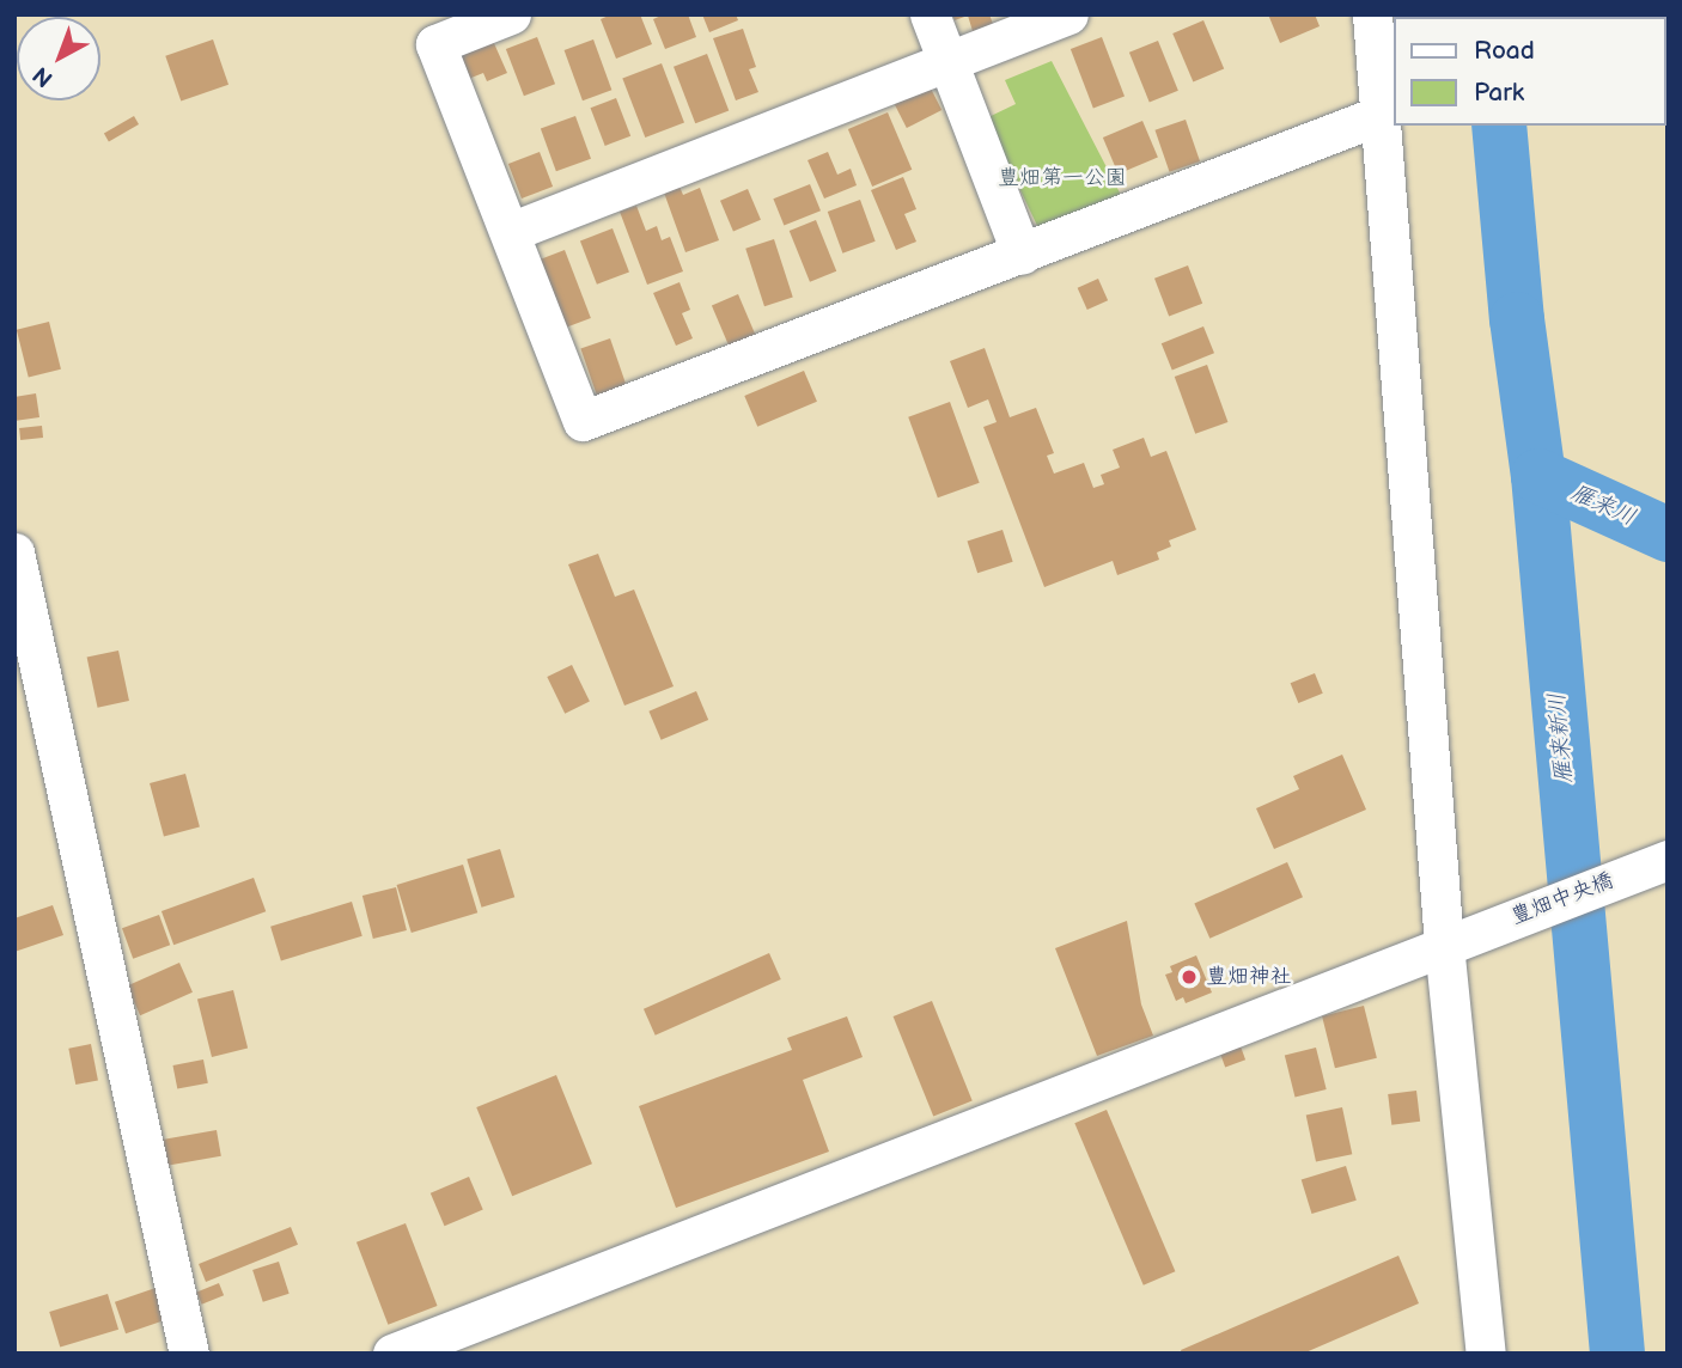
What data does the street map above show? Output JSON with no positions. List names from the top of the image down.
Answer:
{
  "streets": {
    "street": ["豊畑中央橋"]
  },
  "water": ["雁来川", "雁来新川"],
  "parks": ["豊畑第一公園"],
  "places": ["豊畑神社"],
  "legend": ["Road", "Park"],
  "north": "bottom left"
}
